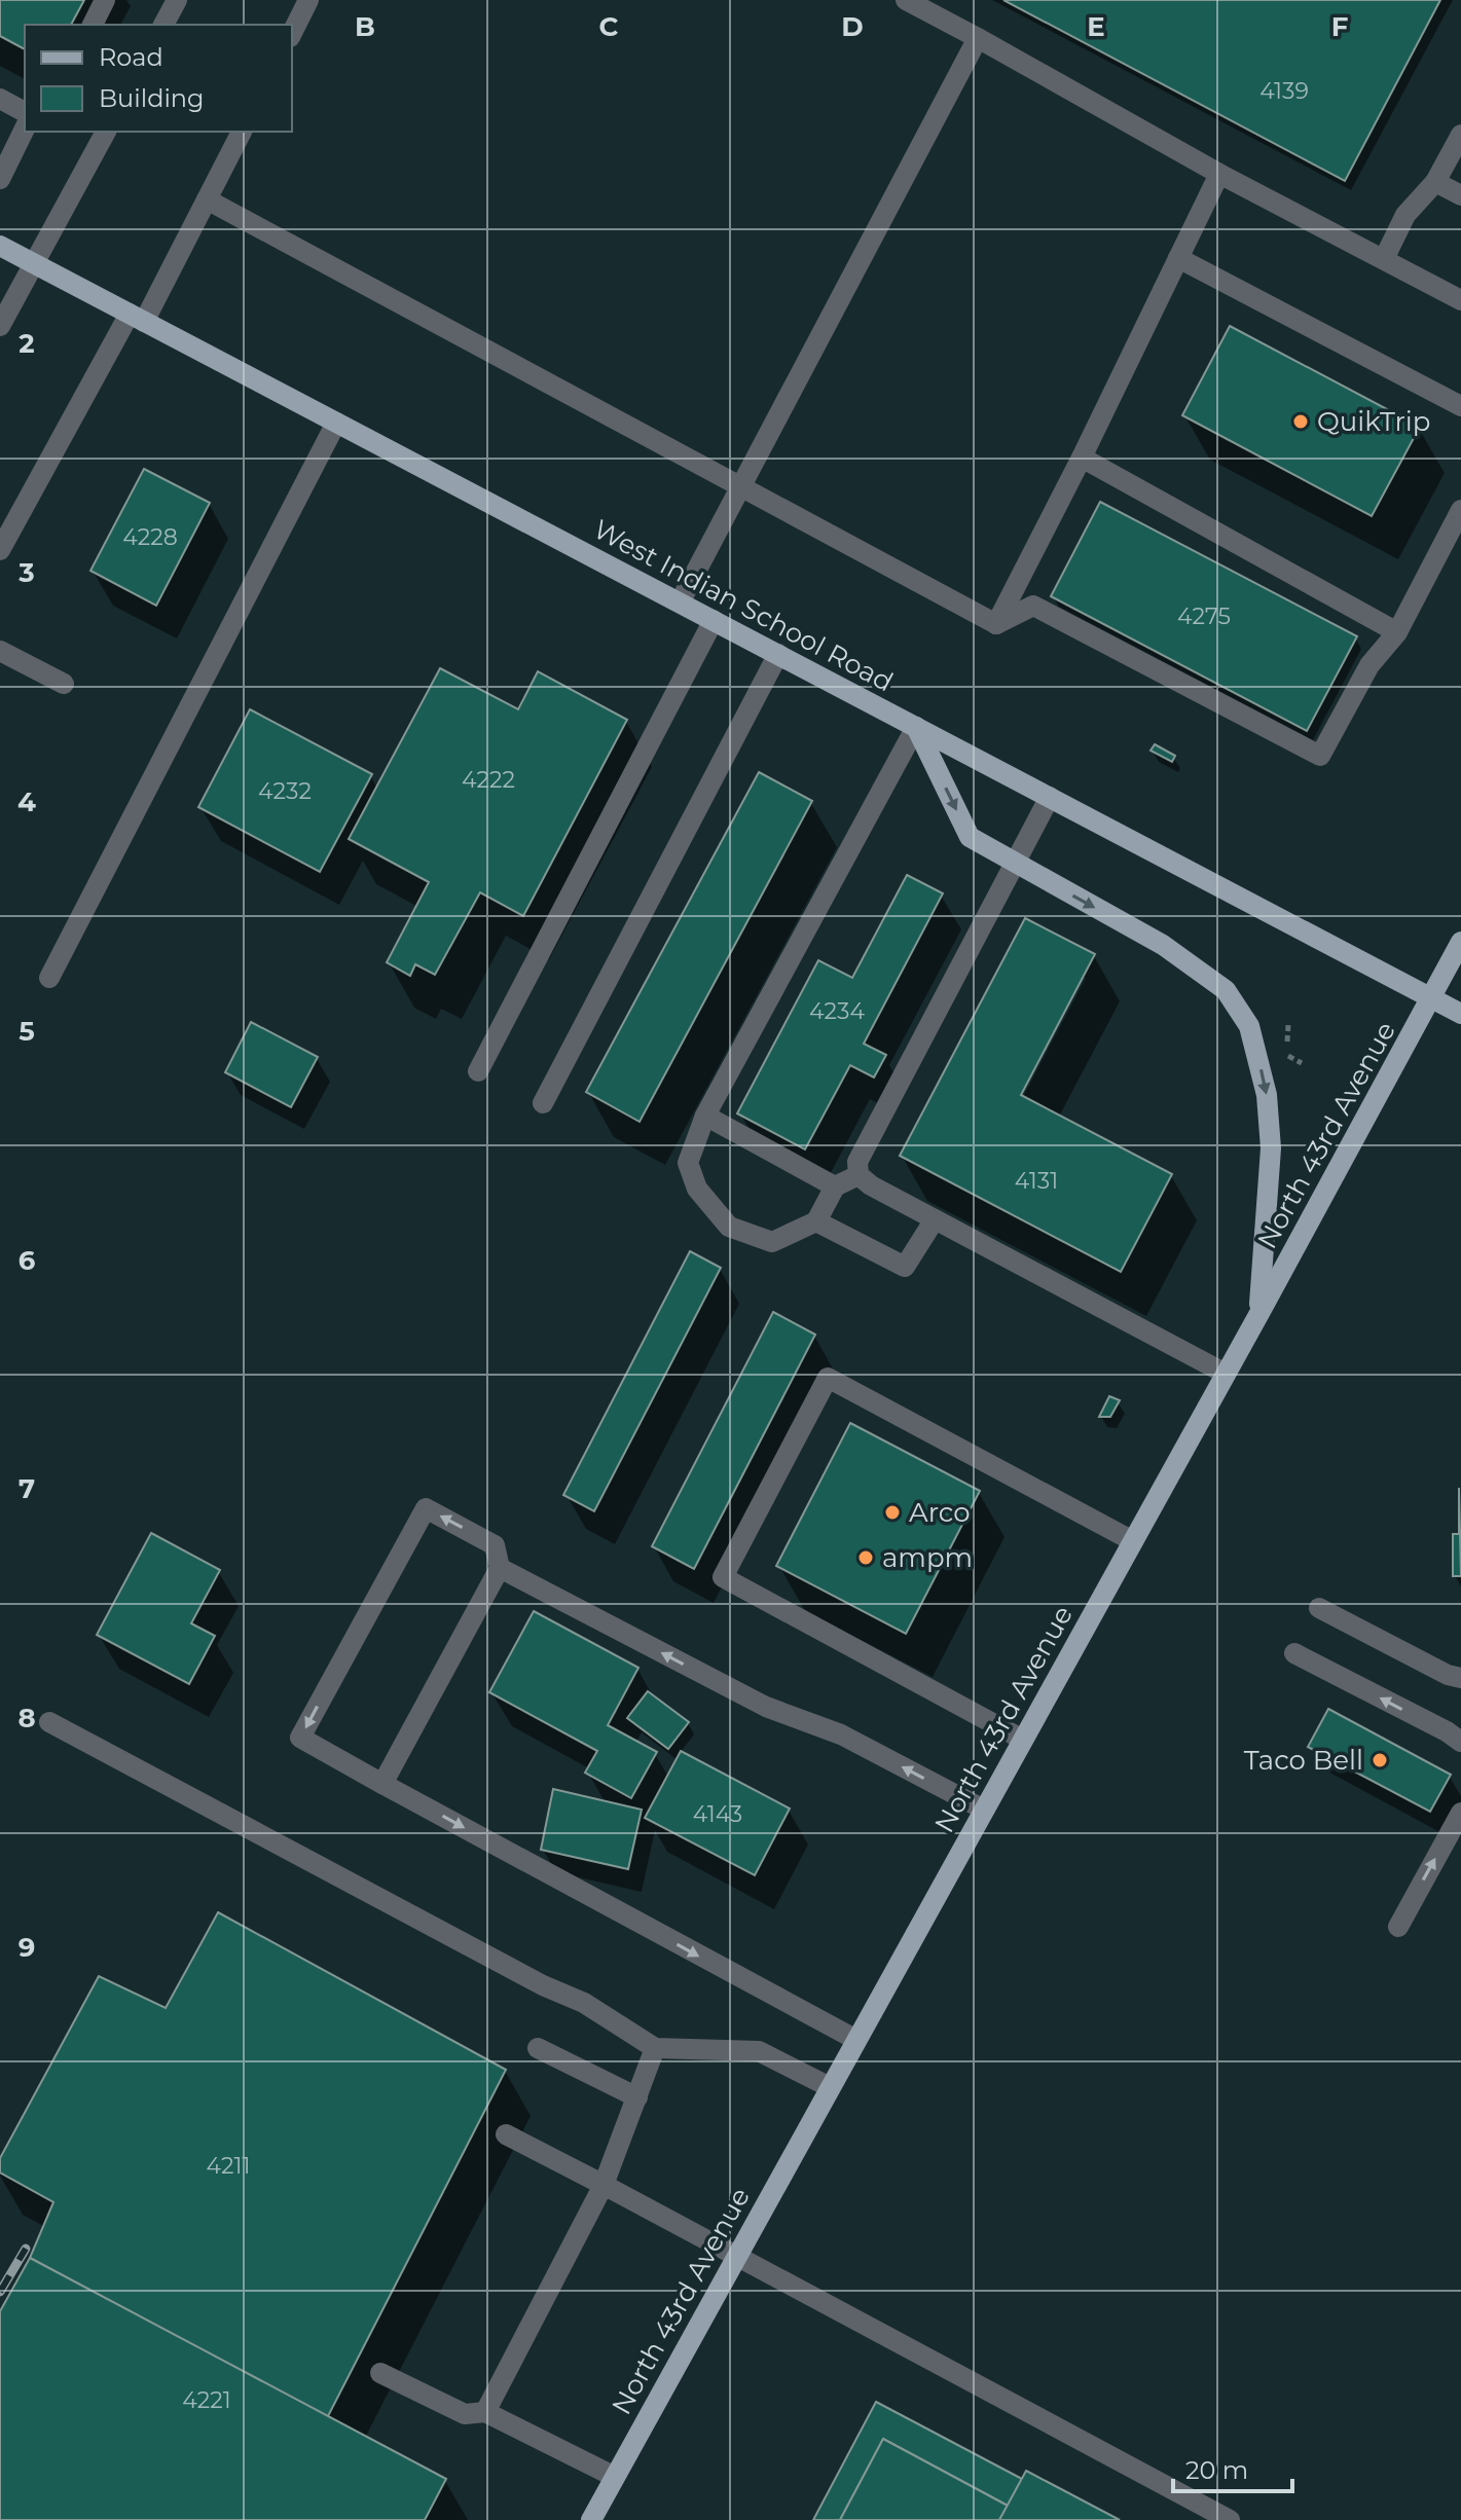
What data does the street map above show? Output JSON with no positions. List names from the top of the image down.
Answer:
{
  "streets": {
    "main road": ["West Indian School Road", "North 43rd Avenue"]
  },
  "crossings": [
    ["West Indian School Road", "North 43rd Avenue"]
  ],
  "places": [
    "QuikTrip",
    "Arco",
    "ampm",
    "Taco Bell"
  ],
  "house_numbers": [
    "4139",
    "4228",
    "4275",
    "4222",
    "4232",
    "4234",
    "4131",
    "4143",
    "4211",
    "4221"
  ],
  "legend": ["Road", "Building"],
  "scale_bar": "20 m",
  "grid": {
    "columns": [
      "B",
      "C",
      "D",
      "E",
      "F"
    ],
    "rows": [
      "2",
      "3",
      "4",
      "5",
      "6",
      "7",
      "8",
      "9"
    ]
  }
}
